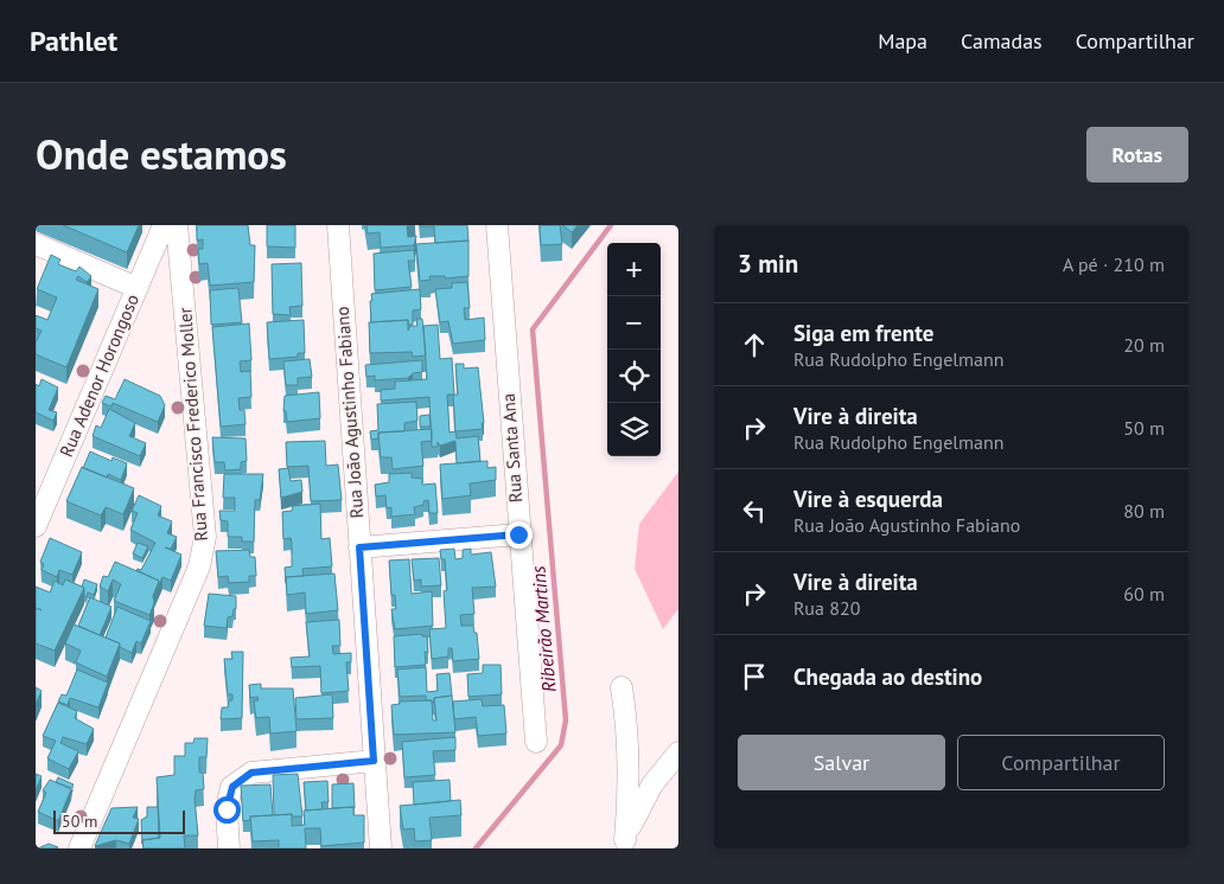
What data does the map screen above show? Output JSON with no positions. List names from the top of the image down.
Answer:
{
  "streets": {
    "street": [
      "Rua Adenor Horongoso",
      "Rua João Agustinho Fabiano",
      "Rua Francisco Frederico Moller",
      "Rua Santa Ana"
    ]
  },
  "water": ["Ribeirão Martins"],
  "scale_bar": "50 m",
  "page": {
    "header": "Pathlet",
    "nav": ["Mapa", "Camadas", "Compartilhar"],
    "title": "Onde estamos",
    "buttons": [
      "Rotas",
      ["Salvar", "Compartilhar"]
    ],
    "heading": ["3 min", "A pé · 210 m"],
    "map_buttons": ["+", "−"],
    "list": [
      ["Siga em frente", "Rua Rudolpho Engelmann", "20 m"],
      ["Vire à direita", "Rua Rudolpho Engelmann", "50 m"],
      ["Vire à esquerda", "Rua João Agustinho Fabiano", "80 m"],
      ["Vire à direita", "Rua 820", "60 m"],
      "Chegada ao destino"
    ],
    "scale": "50 m"
  }
}
